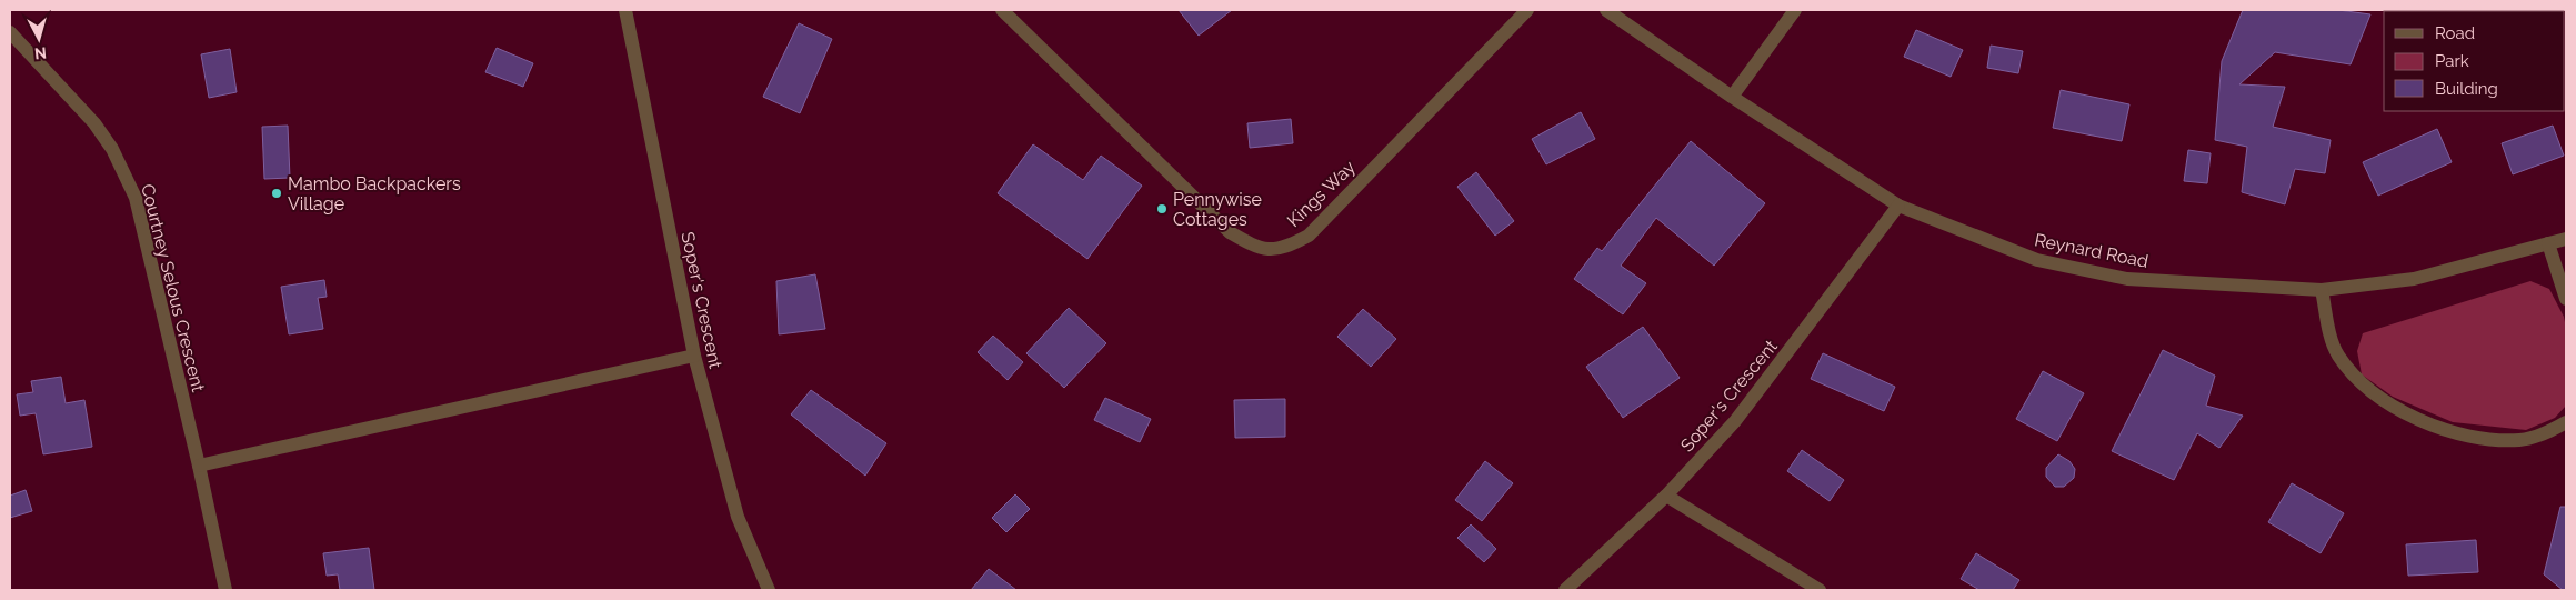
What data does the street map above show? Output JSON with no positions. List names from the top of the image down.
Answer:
{
  "streets": {
    "street": [
      "Kings Way",
      "Reynard Road",
      "Courtney Selous Crescent",
      "Soper's Crescent"
    ]
  },
  "crossings": [
    ["Reynard Road", "Soper's Crescent"]
  ],
  "places": ["Mambo Backpackers Village", "Pennywise Cottages"],
  "legend": ["Road", "Park", "Building"],
  "north": "bottom"
}
